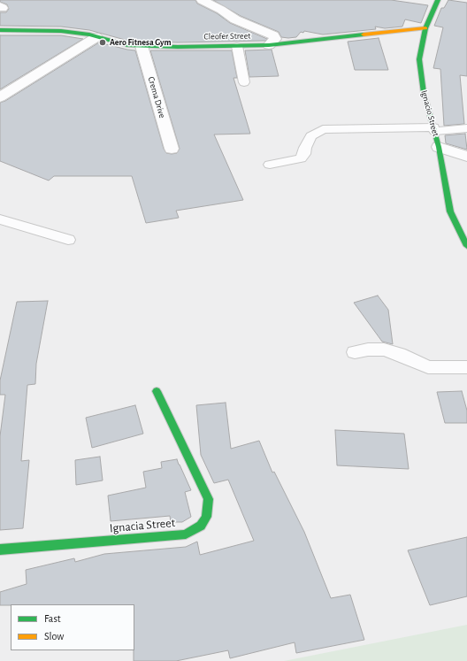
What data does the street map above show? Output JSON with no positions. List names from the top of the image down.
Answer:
{
  "streets": {
    "street": [
      "Cleofer Street",
      "Crema Drive",
      "Ignacio Street",
      "Ignacia Street"
    ]
  },
  "crossings": [
    ["Cleofer Street", "Crema Drive"],
    ["Cleofer Street", "Ignacio Street"]
  ],
  "places": ["Aero Fitnesa Gym"],
  "legend": ["Fast", "Slow"]
}
